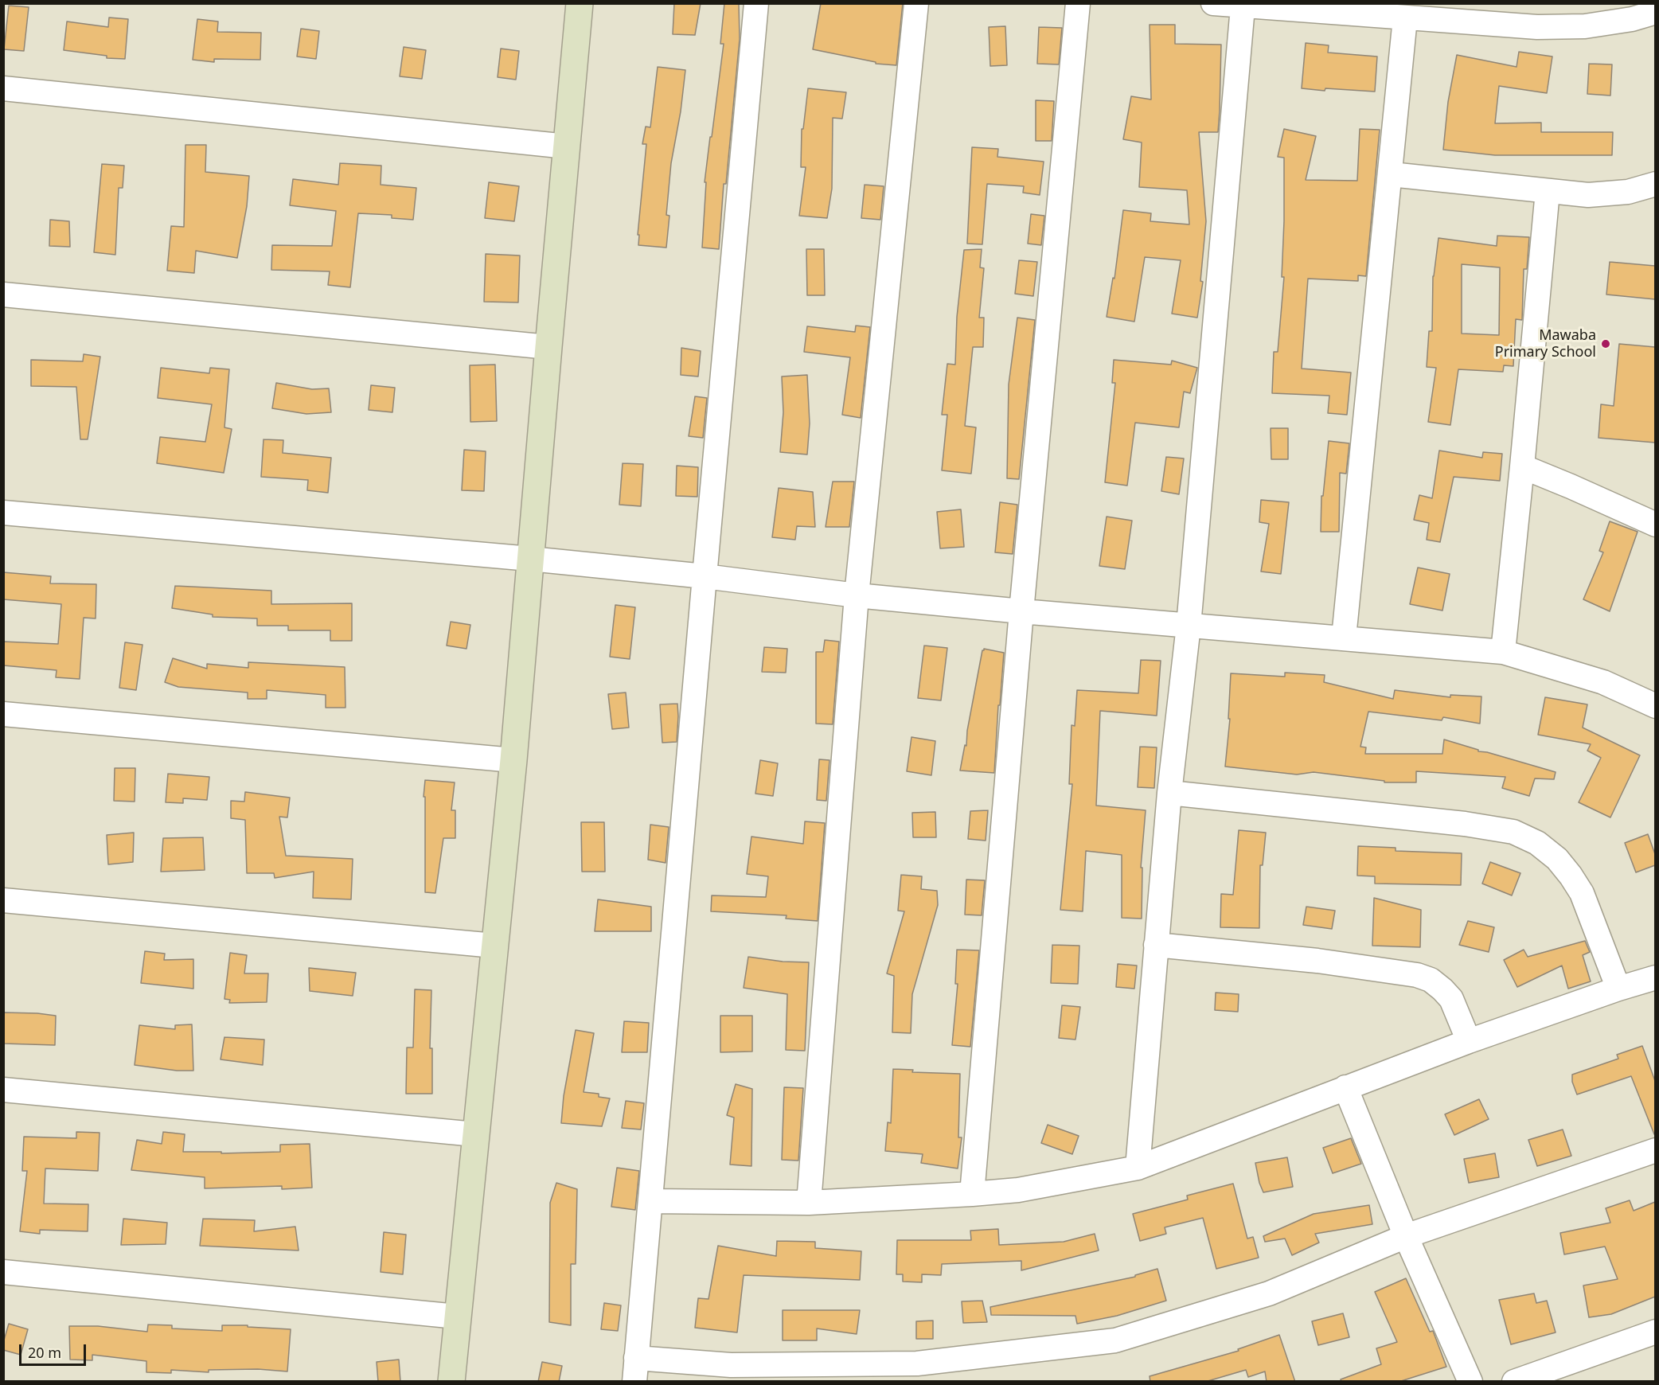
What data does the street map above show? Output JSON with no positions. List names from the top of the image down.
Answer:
{
  "places": ["Mawaba Primary School"],
  "scale_bar": "20 m"
}
